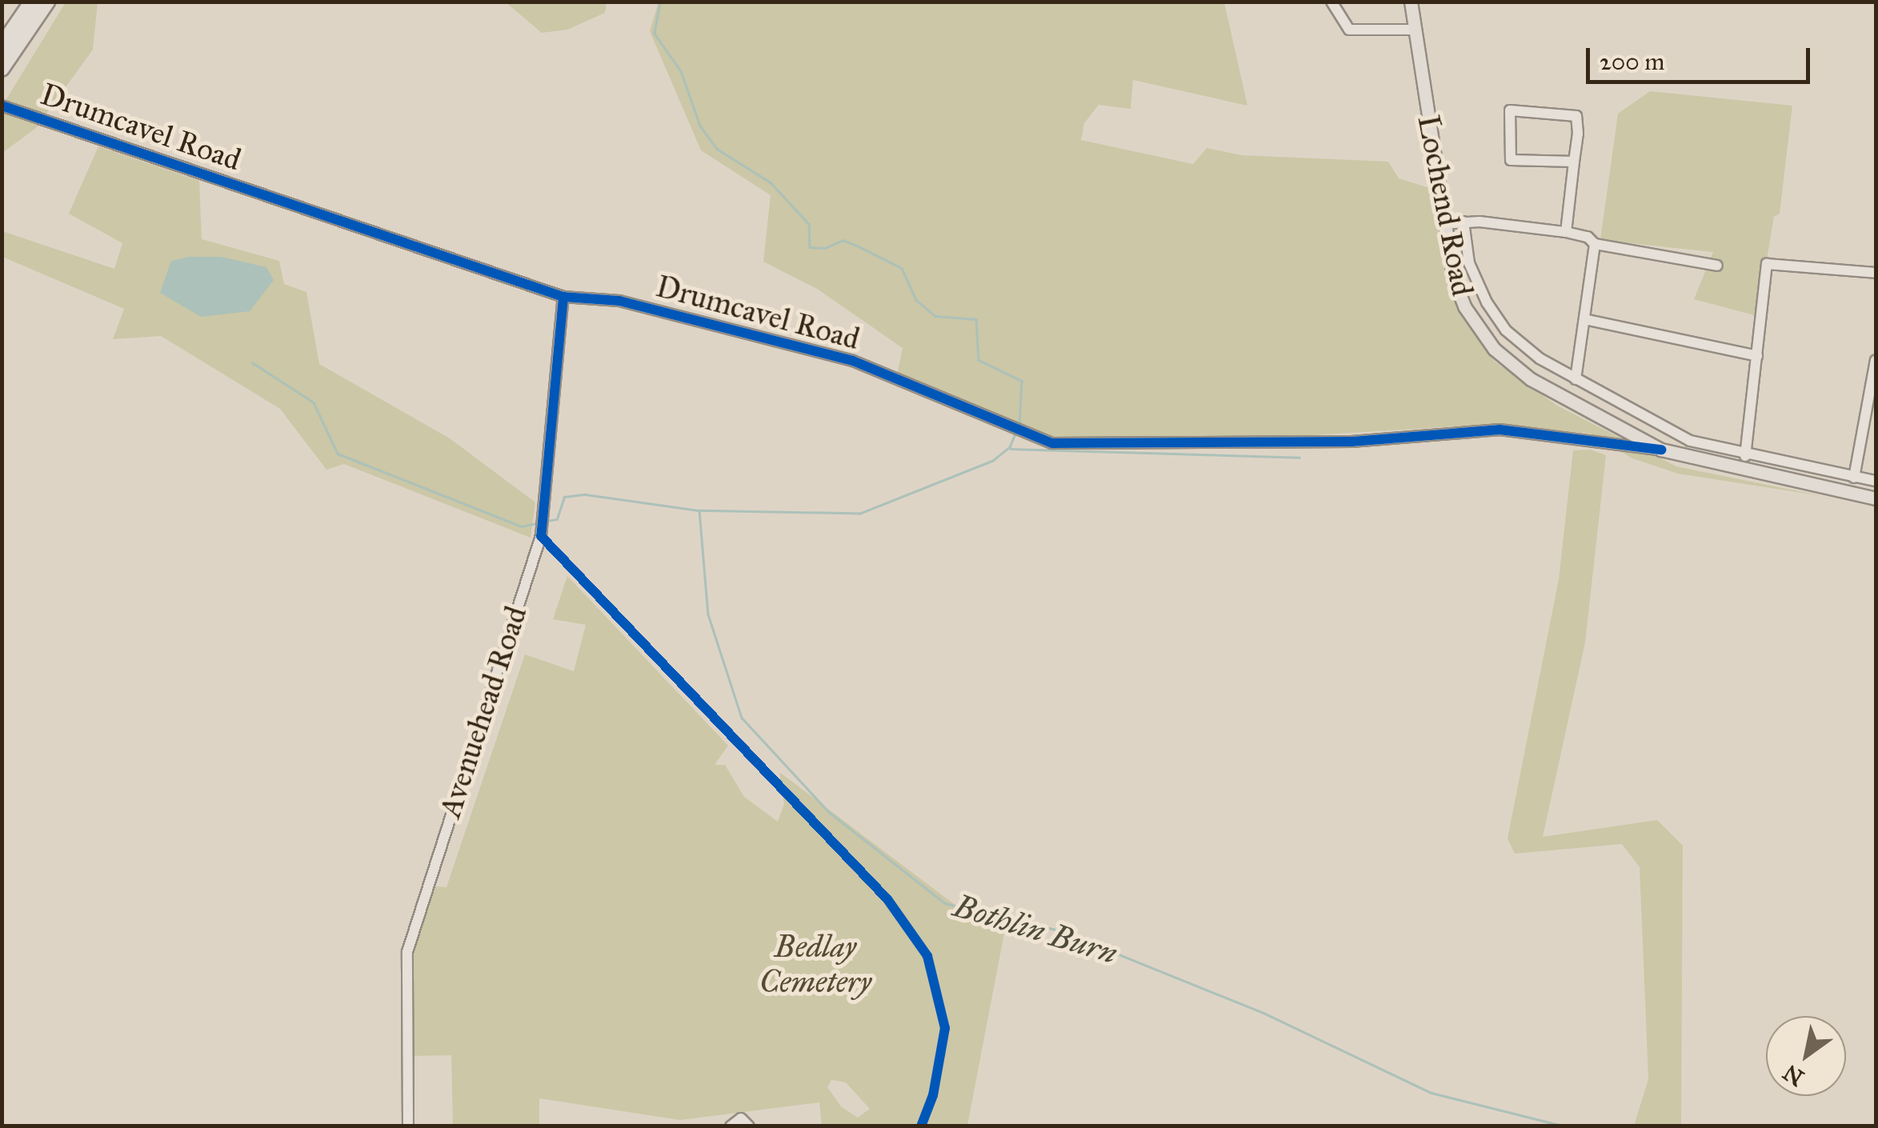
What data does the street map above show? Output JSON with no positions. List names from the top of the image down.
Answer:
{
  "streets": {
    "main road": ["Drumcavel Road", "Lochend Road"],
    "street": ["Avenuehead Road"]
  },
  "crossings": [
    ["Drumcavel Road", "Lochend Road"],
    ["Drumcavel Road", "Avenuehead Road"]
  ],
  "water": ["Bothlin Burn"],
  "parks": ["Bedlay Cemetery"],
  "scale_bar": "200 m",
  "north": "bottom left"
}
